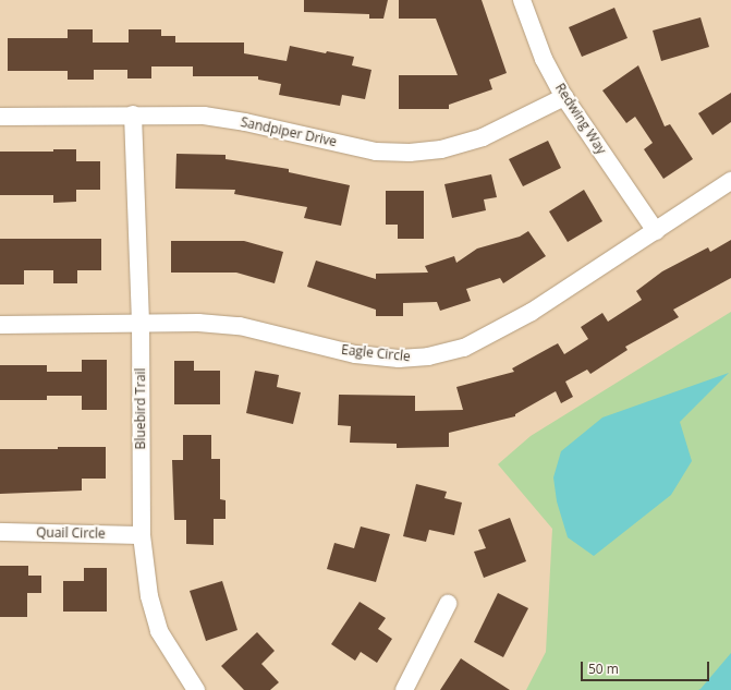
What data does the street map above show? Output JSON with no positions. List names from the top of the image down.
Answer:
{
  "streets": {
    "street": [
      "Redwing Way",
      "Sandpiper Drive",
      "Eagle Circle",
      "Bluebird Trail",
      "Quail Circle"
    ]
  },
  "crossings": [
    ["Redwing Way", "Sandpiper Drive"],
    ["Redwing Way", "Eagle Circle"],
    ["Sandpiper Drive", "Bluebird Trail"],
    ["Eagle Circle", "Bluebird Trail"],
    ["Bluebird Trail", "Quail Circle"]
  ],
  "scale_bar": "50 m"
}
